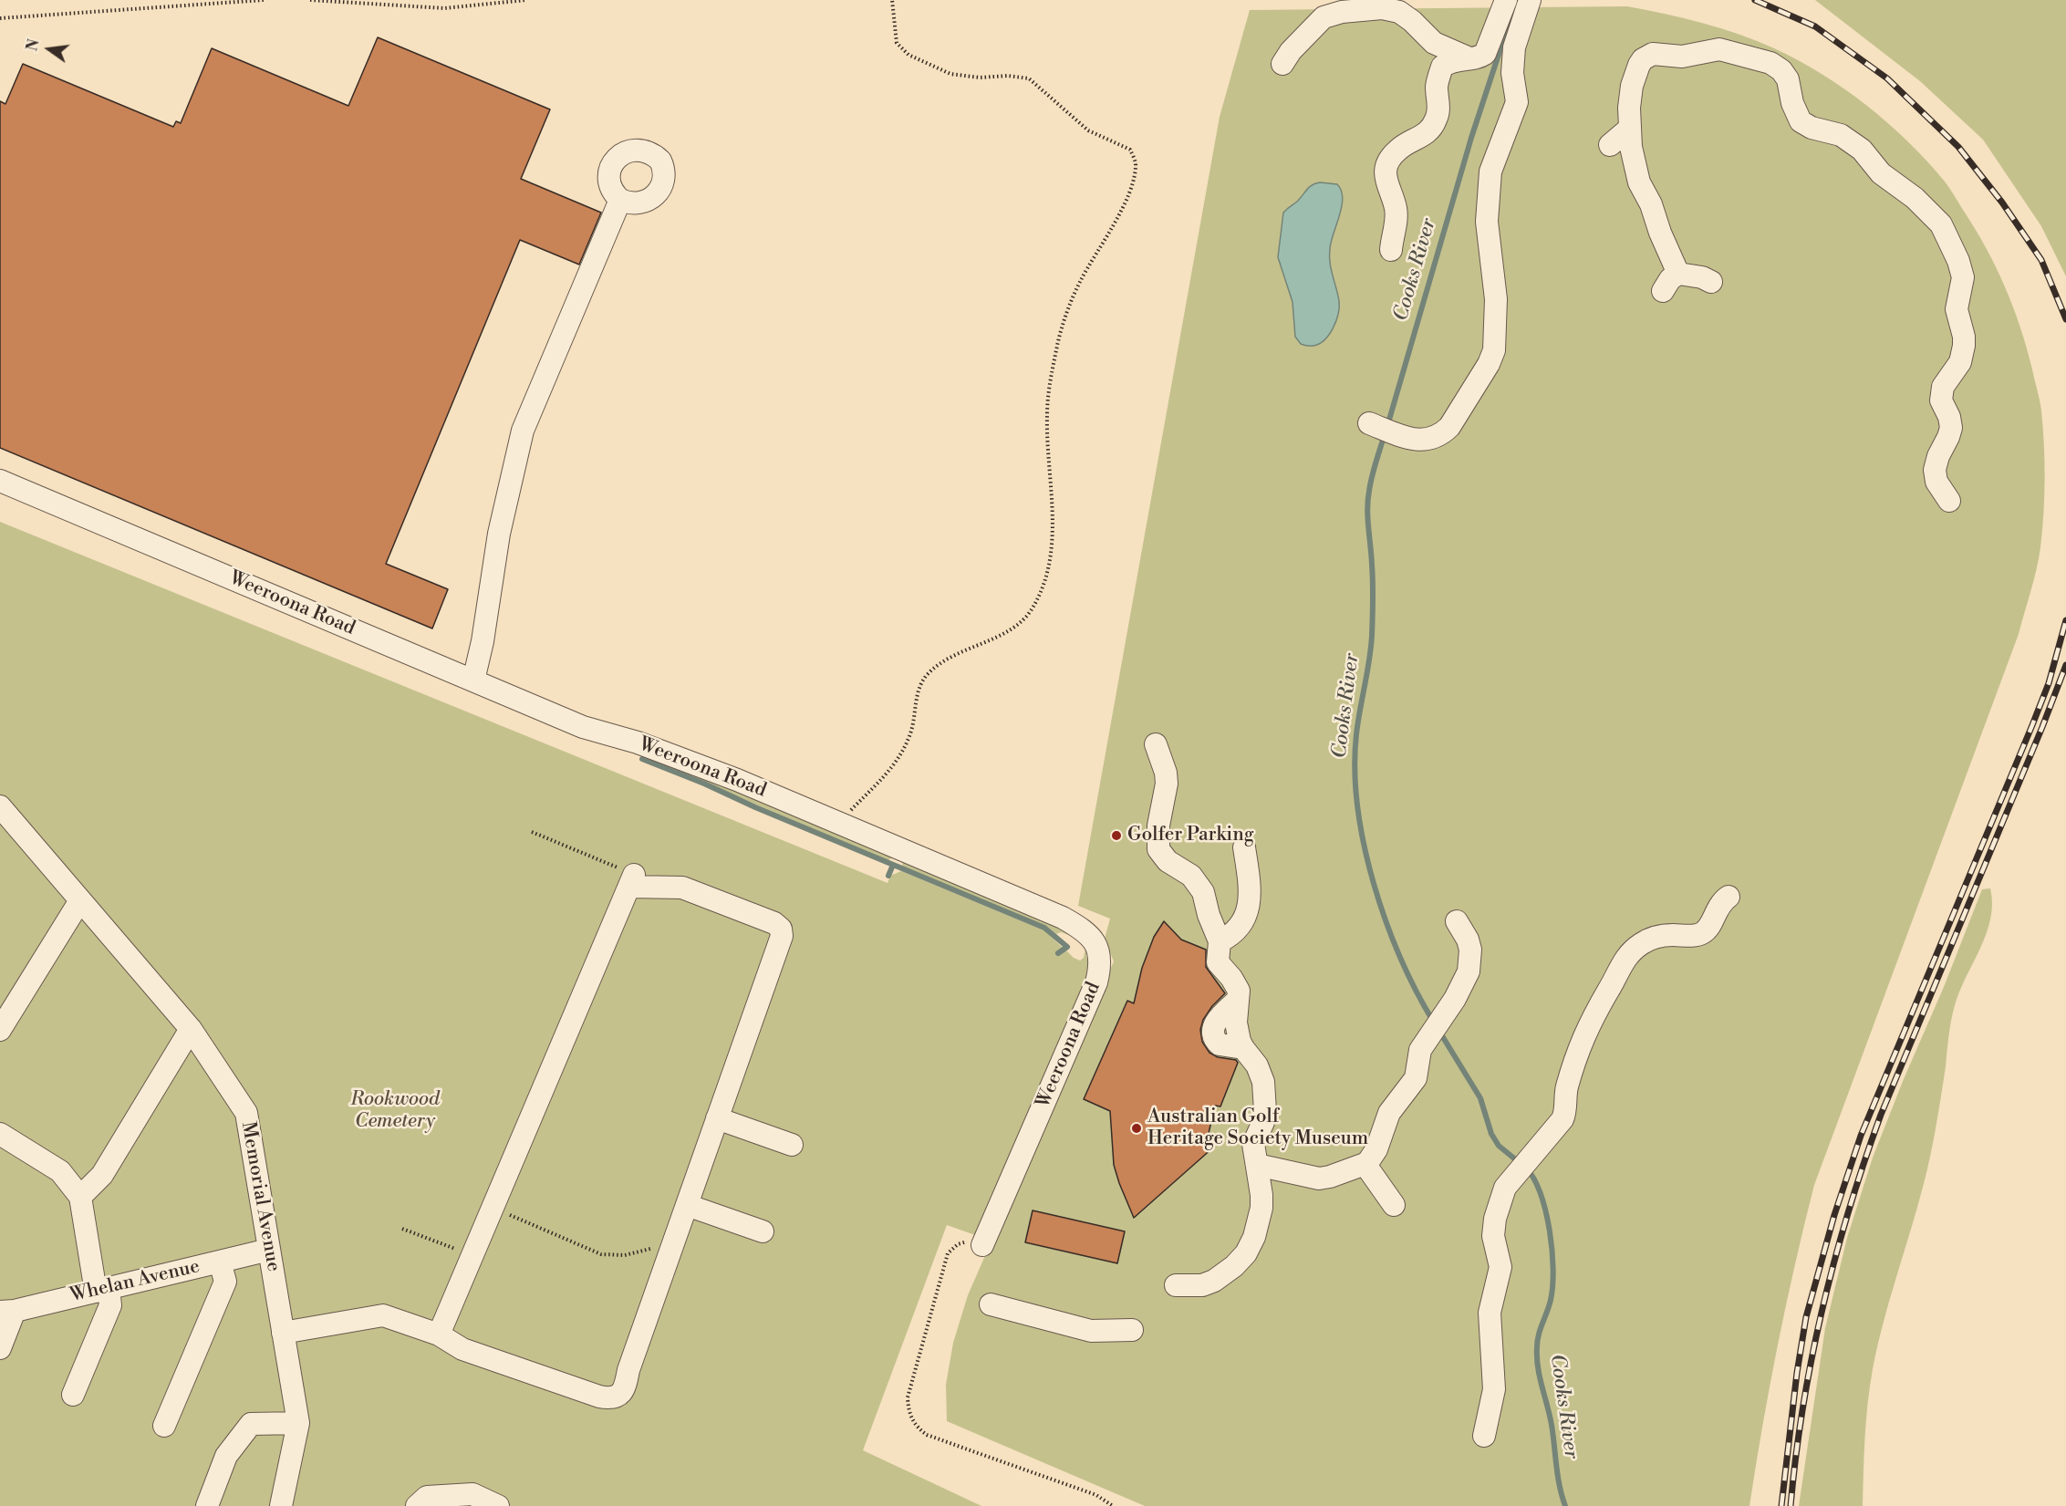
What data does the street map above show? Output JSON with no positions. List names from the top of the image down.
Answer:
{
  "streets": {
    "street": ["Weeroona Road", "Memorial Avenue", "Whelan Avenue"]
  },
  "crossings": [
    ["Memorial Avenue", "Whelan Avenue"]
  ],
  "water": ["Cooks River"],
  "parks": ["Rookwood Cemetery"],
  "places": ["Golfer Parking", "Australian Golf Heritage Society Museum"],
  "north": "left"
}
